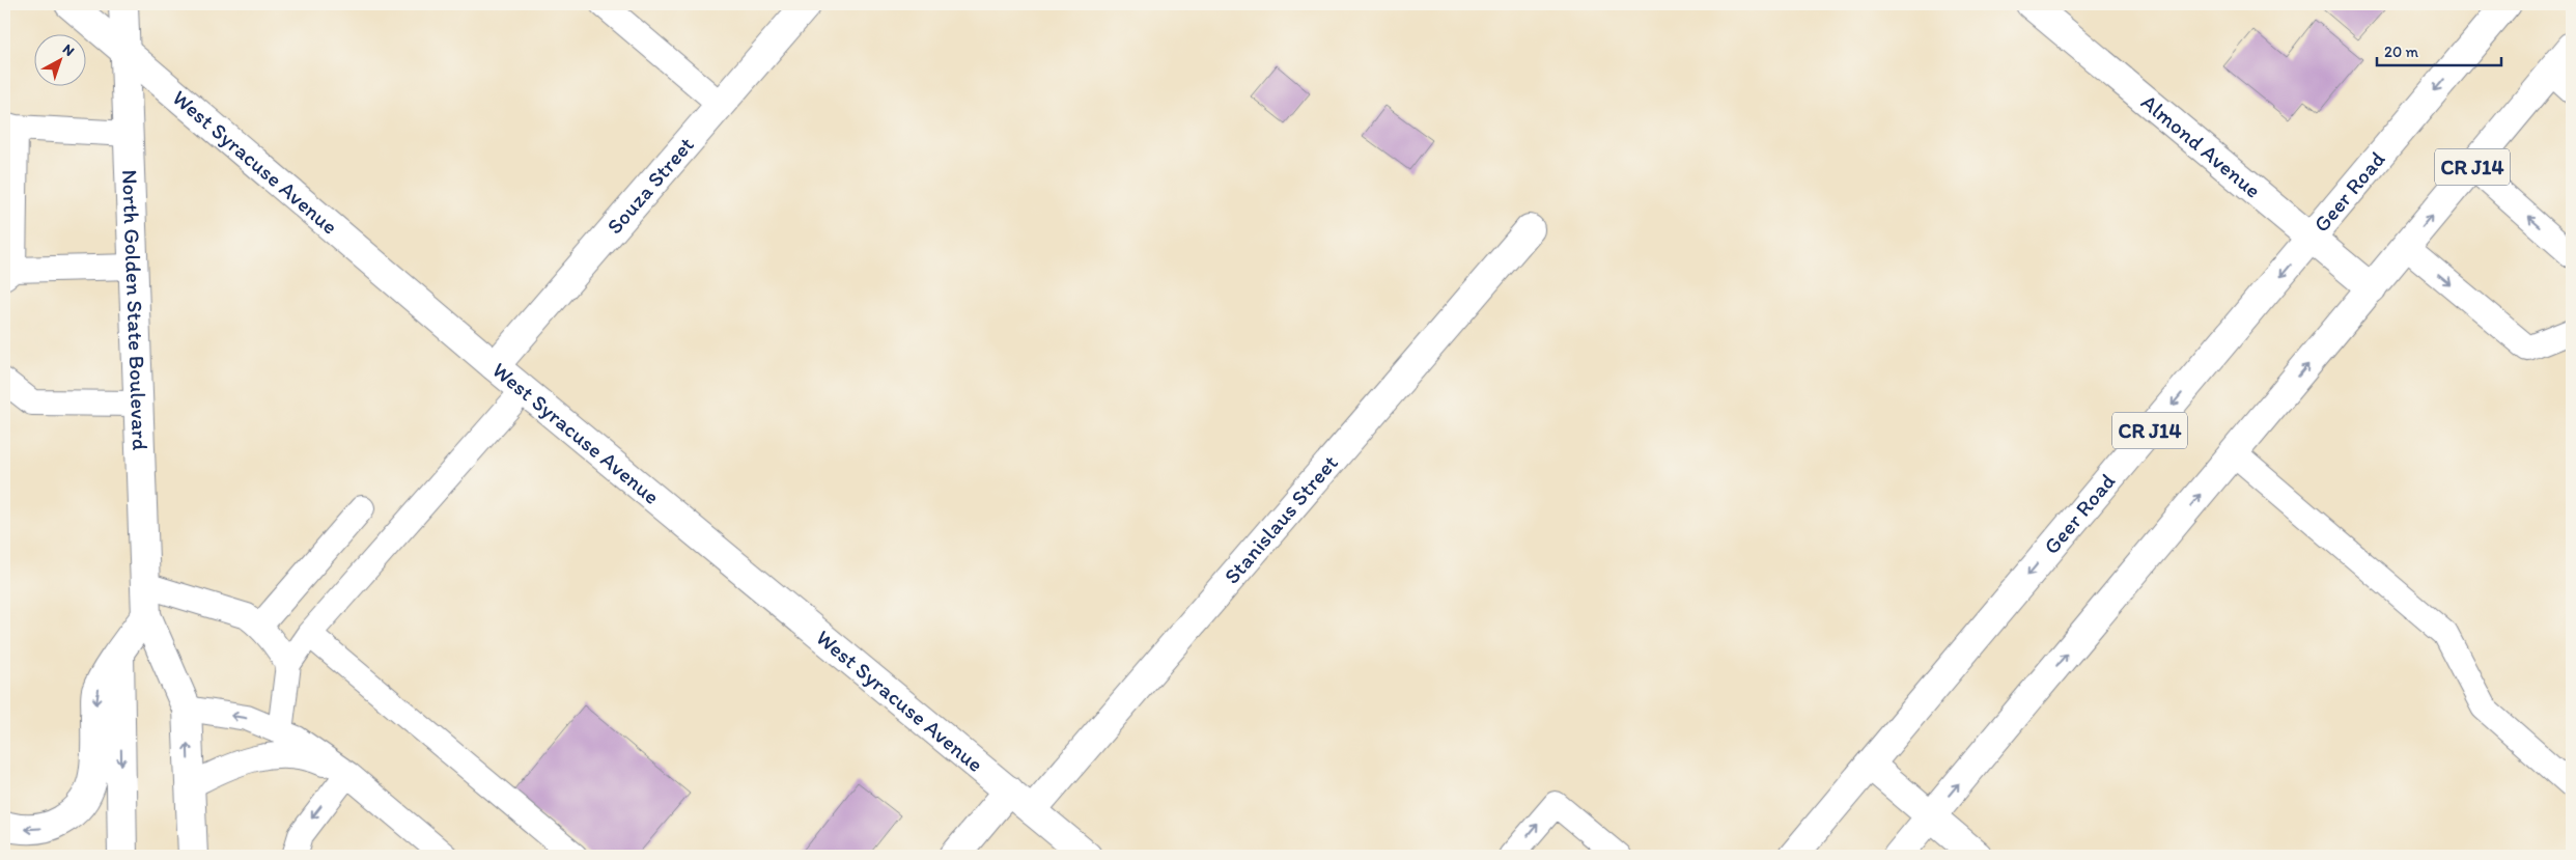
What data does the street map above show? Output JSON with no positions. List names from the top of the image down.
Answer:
{
  "streets": {
    "main road": [
      "Almond Avenue",
      "West Syracuse Avenue",
      "CR J14",
      "Souza Street",
      "Geer Road",
      "North Golden State Boulevard",
      "Stanislaus Street"
    ]
  },
  "crossings": [
    ["Almond Avenue", "CR J14"],
    ["Almond Avenue", "Geer Road"],
    ["West Syracuse Avenue", "Souza Street"],
    ["West Syracuse Avenue", "North Golden State Boulevard"],
    ["West Syracuse Avenue", "Stanislaus Street"]
  ],
  "scale_bar": "20 m",
  "north": "top right"
}
